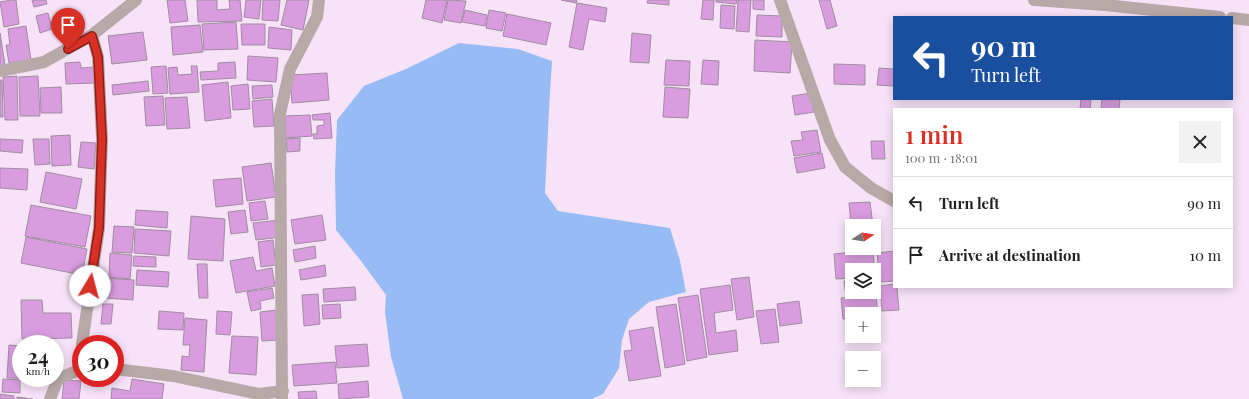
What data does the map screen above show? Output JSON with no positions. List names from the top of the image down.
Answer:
{
  "north": "right",
  "page": {
    "turn": ["90 m", "Turn left"],
    "heading": ["1 min", "100 m · 18:01"],
    "list": [
      {
        "name": "Turn left",
        "value": "90 m"
      },
      {
        "name": "Arrive at destination",
        "value": "10 m"
      }
    ],
    "map_buttons": ["+", "−"],
    "speed": "24 km/h",
    "limit": "30"
  }
}
